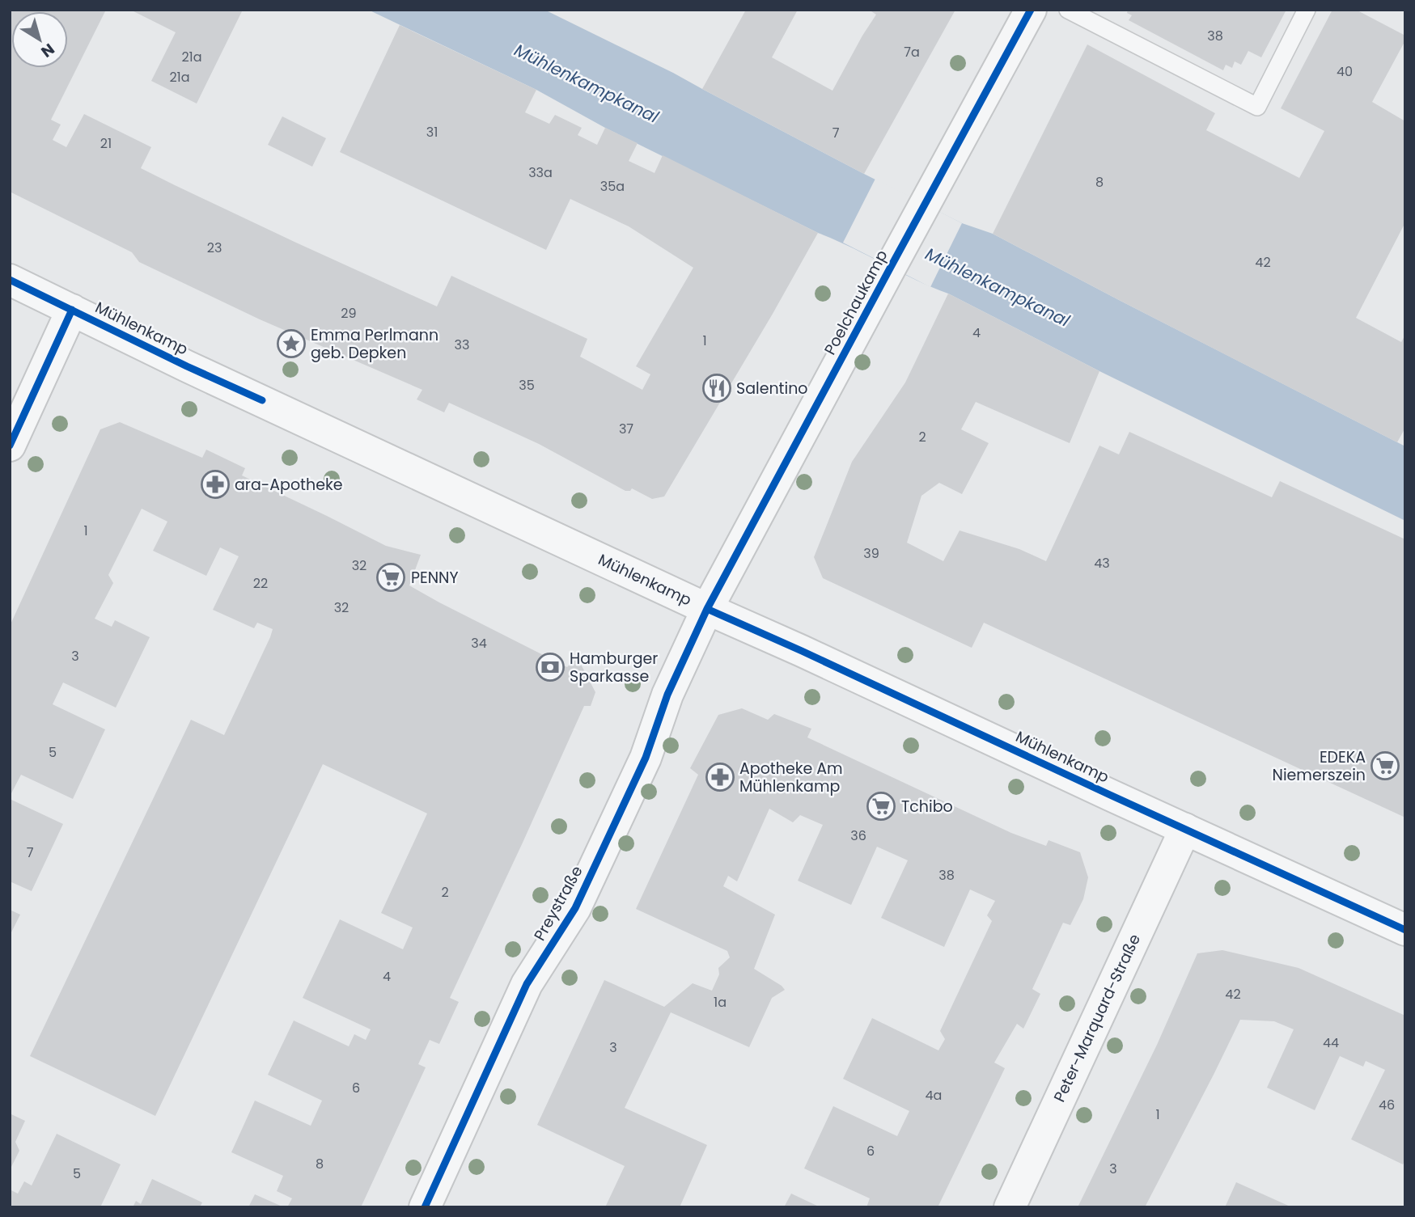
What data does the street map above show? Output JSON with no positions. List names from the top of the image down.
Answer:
{
  "streets": {
    "street": [
      "Poelchaukamp",
      "Mühlenkamp",
      "Preystraße",
      "Peter-Marquard-Straße"
    ]
  },
  "crossings": [
    ["Poelchaukamp", "Mühlenkamp"],
    ["Poelchaukamp", "Preystraße"],
    ["Mühlenkamp", "Preystraße"],
    ["Mühlenkamp", "Peter-Marquard-Straße"]
  ],
  "water": ["Mühlenkampkanal"],
  "places": {
    "place": ["Emma Perlmann geb. Depken"],
    "restaurant": ["Salentino"],
    "pharmacy": ["ara-Apotheke", "Apotheke Am Mühlenkamp"],
    "supermarket": ["PENNY", "EDEKA Niemerszein", "Tchibo"],
    "bank": ["Hamburger Sparkasse"]
  },
  "house_numbers": [
    "38",
    "7a",
    "21a",
    "40",
    "21a",
    "31",
    "7",
    "21",
    "33a",
    "8",
    "35a",
    "23",
    "42",
    "29",
    "4",
    "1",
    "33",
    "35",
    "37",
    "2",
    "1",
    "39",
    "43",
    "32",
    "22",
    "32",
    "34",
    "3",
    "5",
    "36",
    "7",
    "38",
    "2",
    "4",
    "42",
    "1a",
    "44",
    "3",
    "6",
    "4a",
    "46",
    "1",
    "6",
    "8",
    "3",
    "5"
  ],
  "north": "bottom right"
}
